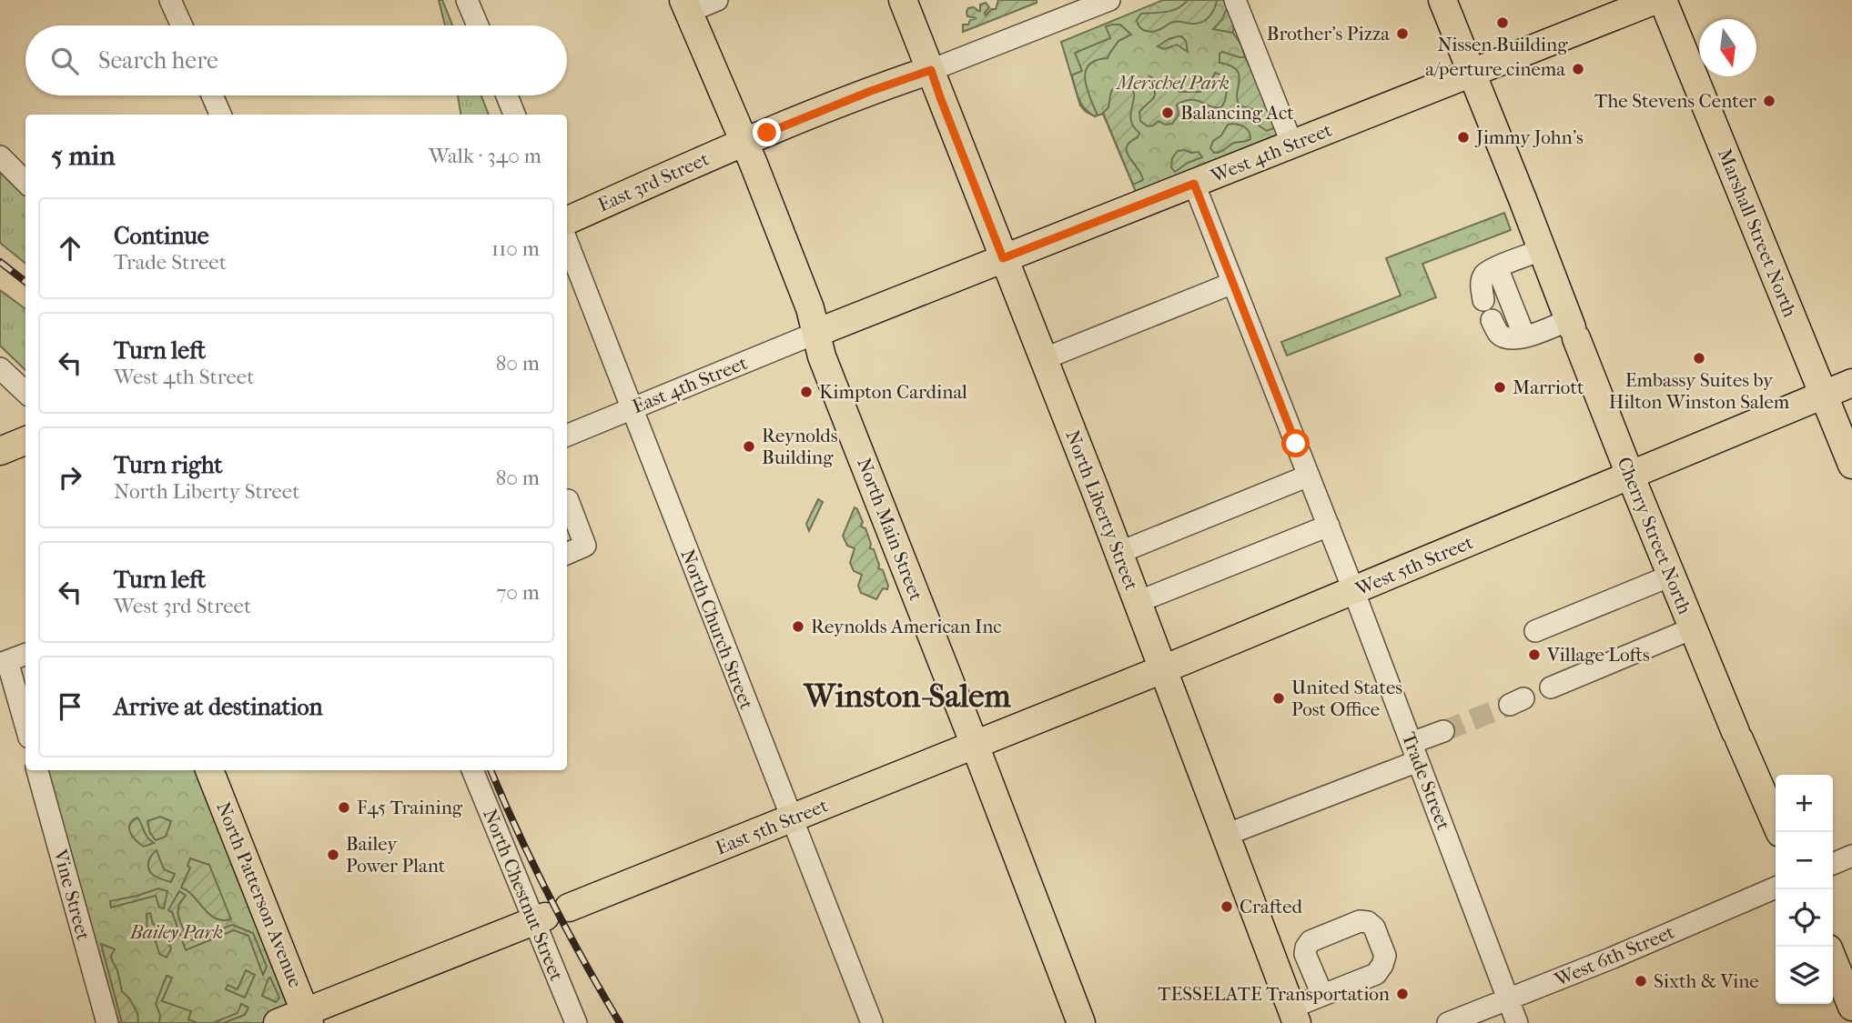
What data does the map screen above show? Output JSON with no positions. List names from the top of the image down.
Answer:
{
  "streets": {
    "main road": [
      "West 4th Street",
      "East 3rd Street",
      "Marshall Street North",
      "North Liberty Street",
      "North Main Street",
      "Cherry Street North",
      "West 5th Street",
      "East 5th Street",
      "North Patterson Avenue"
    ],
    "street": [
      "East 4th Street",
      "North Church Street",
      "Trade Street",
      "Vine Street",
      "North Chestnut Street",
      "West 6th Street"
    ]
  },
  "crossings": [
    ["West 4th Street", "East 4th Street"],
    ["West 4th Street", "North Liberty Street"],
    ["West 4th Street", "North Main Street"],
    ["West 4th Street", "Cherry Street North"],
    ["West 4th Street", "Trade Street"],
    ["East 3rd Street", "North Liberty Street"],
    ["East 3rd Street", "North Main Street"],
    ["Marshall Street North", "West 5th Street"],
    ["East 4th Street", "North Main Street"],
    ["East 4th Street", "North Church Street"],
    ["North Liberty Street", "West 5th Street"],
    ["North Main Street", "West 5th Street"],
    ["North Main Street", "East 5th Street"],
    ["Cherry Street North", "West 5th Street"],
    ["West 5th Street", "Trade Street"],
    ["West 5th Street", "East 5th Street"],
    ["North Church Street", "East 5th Street"],
    ["Trade Street", "West 6th Street"],
    ["East 5th Street", "North Patterson Avenue"],
    ["East 5th Street", "North Chestnut Street"]
  ],
  "districts": ["Winston-Salem"],
  "parks": ["Merschel Park", "Bailey Park"],
  "places": [
    "Nissen Building",
    "Brother's Pizza",
    "a/perture cinema",
    "The Stevens Center",
    "Balancing Act",
    "Jimmy John's",
    "Embassy Suites by Hilton Winston Salem",
    "Marriott",
    "Kimpton Cardinal",
    "Reynolds Building",
    "Reynolds American Inc",
    "Village Lofts",
    "United States Post Office",
    "F45 Training",
    "Bailey Power Plant",
    "Crafted",
    "Sixth & Vine",
    "TESSELATE Transportation"
  ],
  "north": "bottom",
  "page": {
    "search": "Search here",
    "heading": ["5 min", "Walk · 340 m"],
    "list": [
      ["Continue", "Trade Street", "110 m"],
      ["Turn left", "West 4th Street", "80 m"],
      ["Turn right", "North Liberty Street", "80 m"],
      ["Turn left", "West 3rd Street", "70 m"],
      "Arrive at destination"
    ],
    "map_buttons": ["+", "−"]
  }
}
